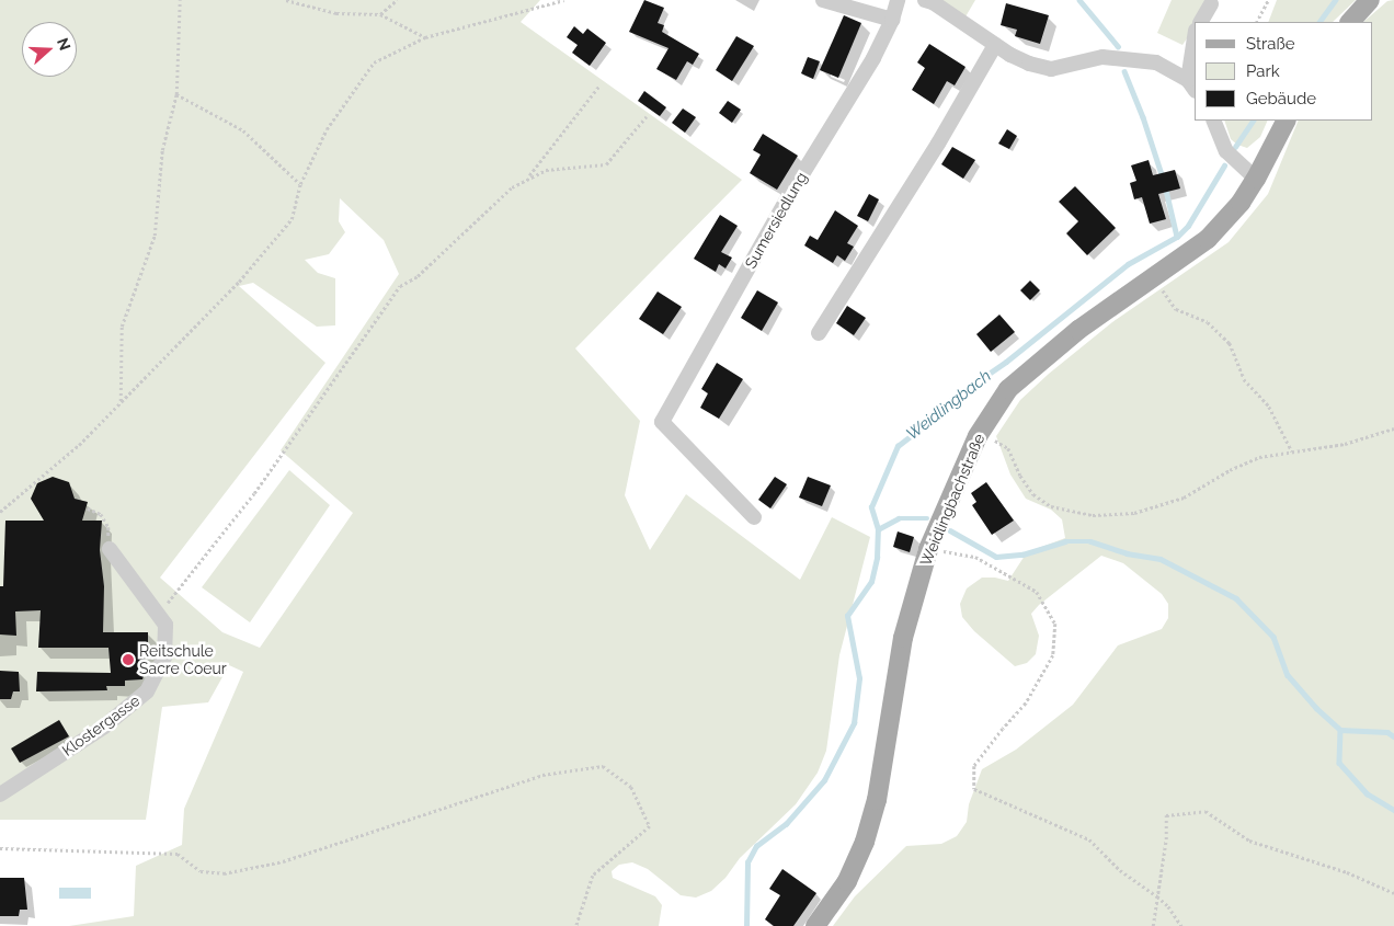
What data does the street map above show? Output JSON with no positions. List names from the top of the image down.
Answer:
{
  "streets": {
    "main road": ["Weidlingbachstraße"],
    "street": ["Sumersiedlung", "Klostergasse"]
  },
  "water": ["Weidlingbach"],
  "places": ["Reitschule Sacre Coeur"],
  "legend": ["Straße", "Park", "Gebäude"],
  "north": "right"
}
